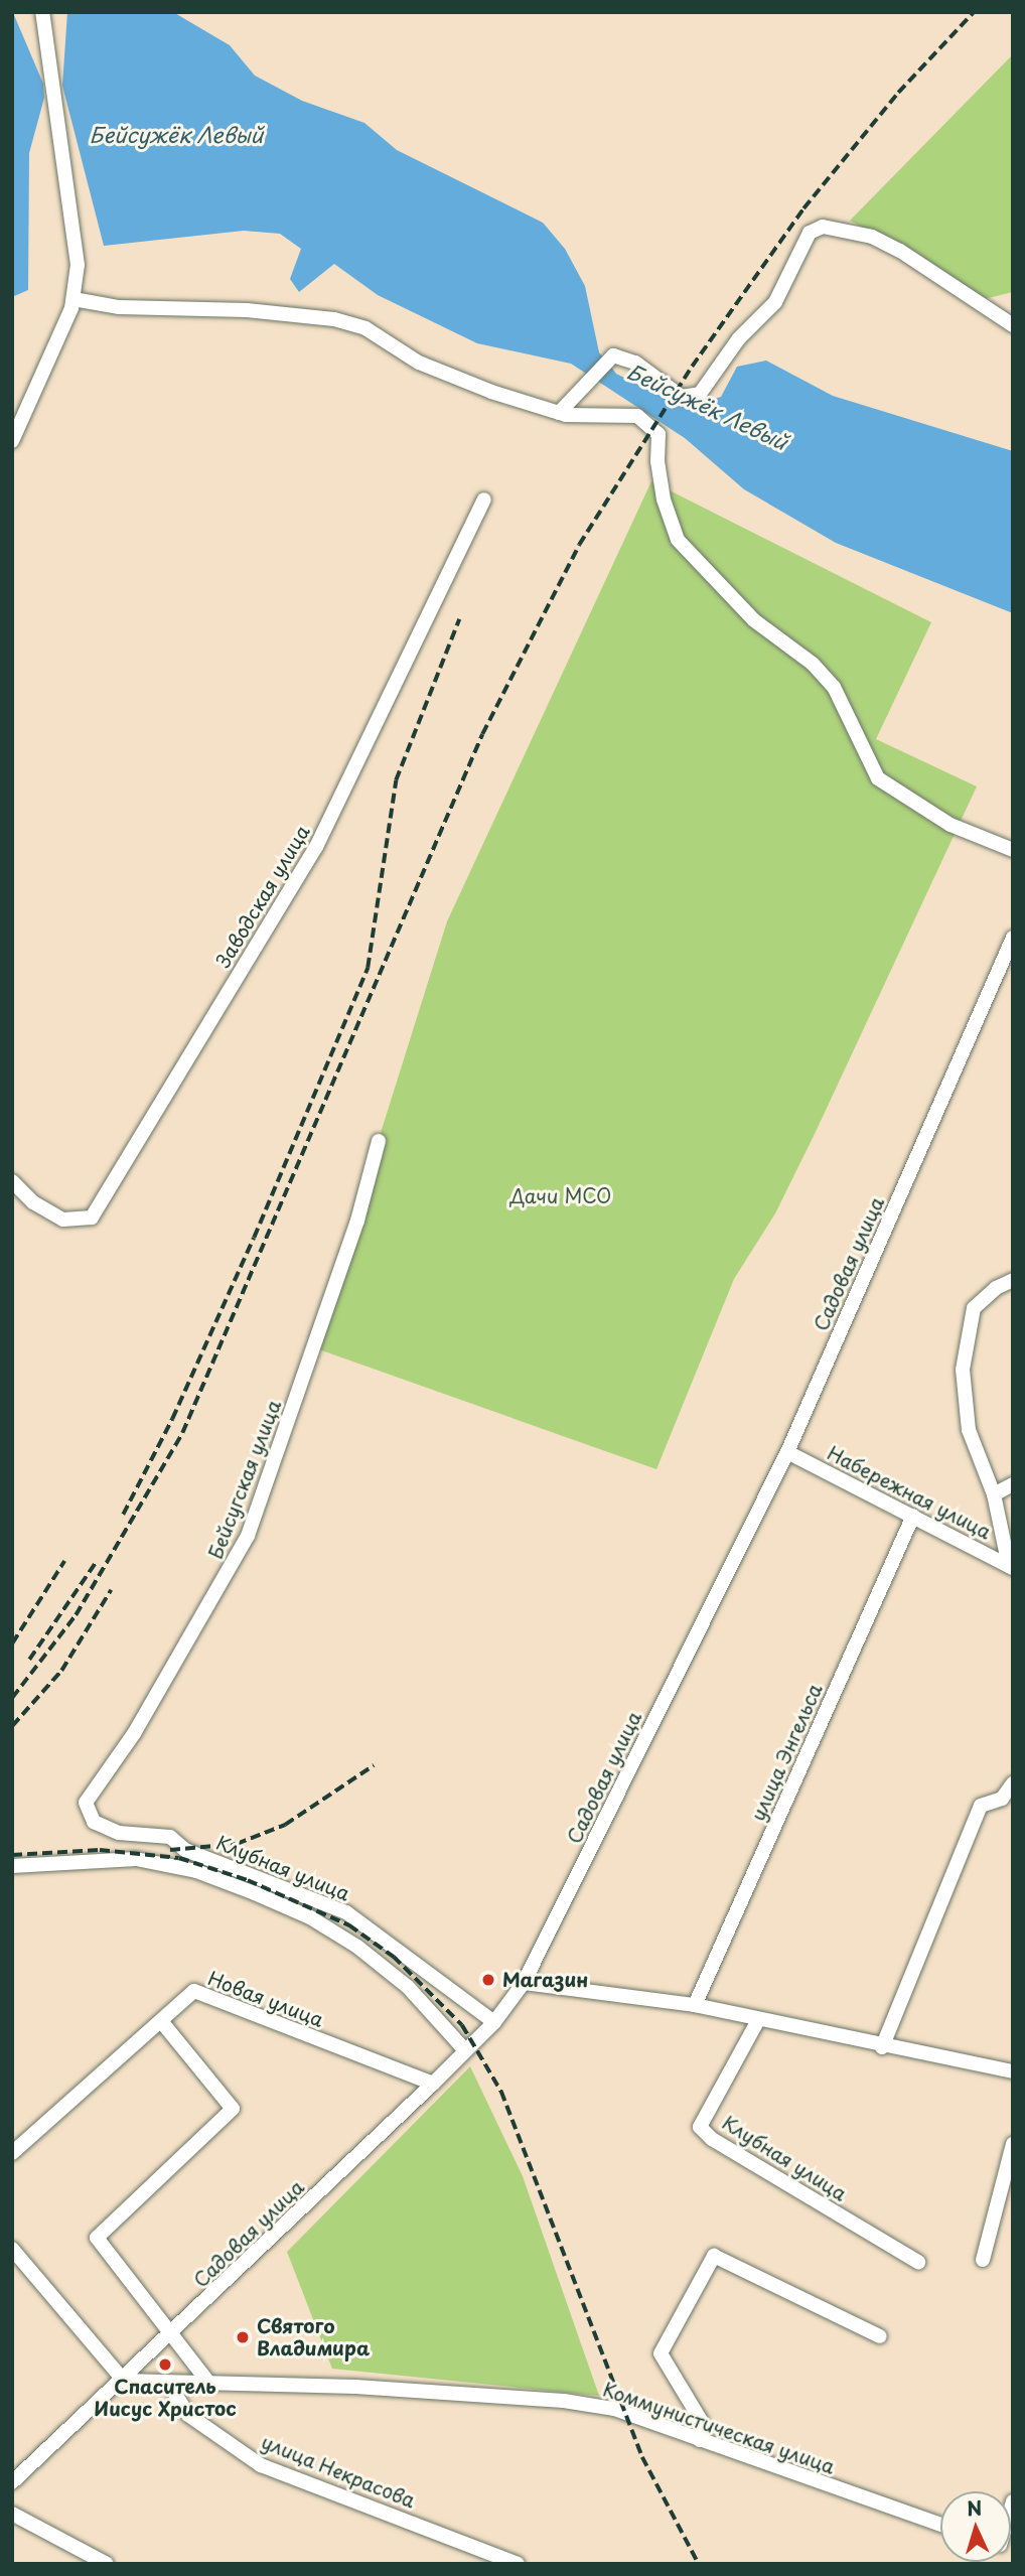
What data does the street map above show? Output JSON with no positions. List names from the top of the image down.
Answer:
{
  "streets": {
    "street": [
      "Заводская улица",
      "Садовая улица",
      "Бейсугская улица",
      "Набережная улица",
      "улица Энгельса",
      "Клубная улица",
      "Новая улица",
      "Коммунистическая улица",
      "улица Некрасова"
    ]
  },
  "crossings": [
    ["Садовая улица", "Набережная улица"],
    ["Садовая улица", "Клубная улица"],
    ["Садовая улица", "Новая улица"],
    ["Садовая улица", "Коммунистическая улица"],
    ["Бейсугская улица", "Клубная улица"],
    ["Набережная улица", "улица Энгельса"],
    ["Коммунистическая улица", "улица Некрасова"]
  ],
  "water": ["Бейсужёк Левый"],
  "parks": ["Дачи МСО"],
  "places": ["Магазин", "Святого Владимира", "Спаситель Иисус Христос"],
  "north": "top"
}
